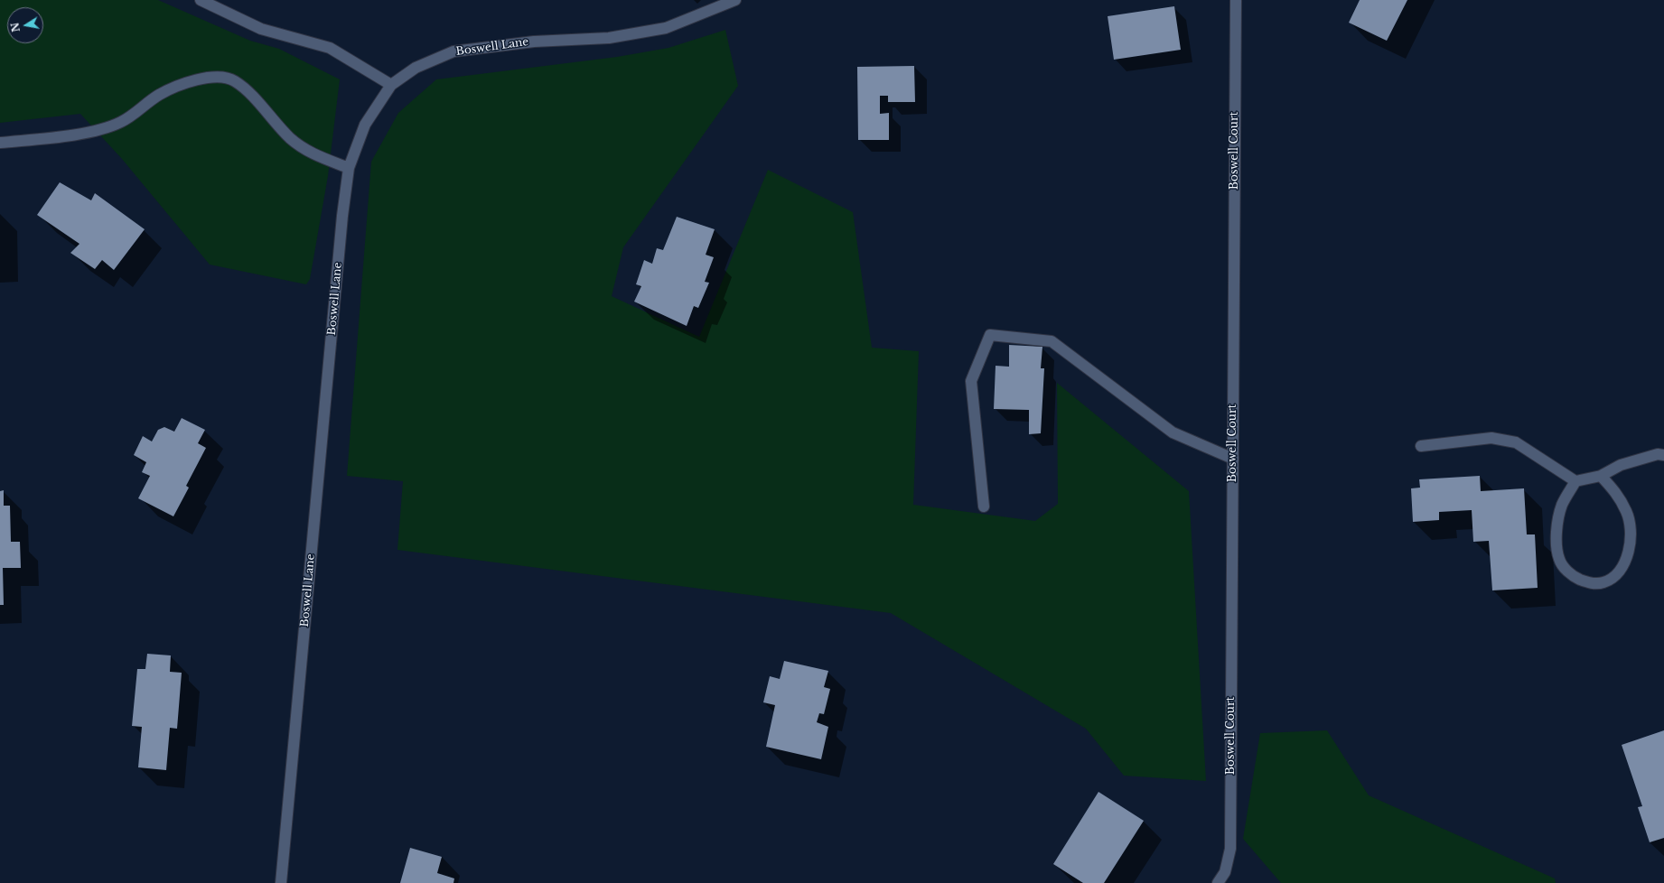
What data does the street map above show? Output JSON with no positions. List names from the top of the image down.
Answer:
{
  "streets": {
    "street": ["Boswell Lane", "Boswell Court"]
  },
  "north": "left"
}
